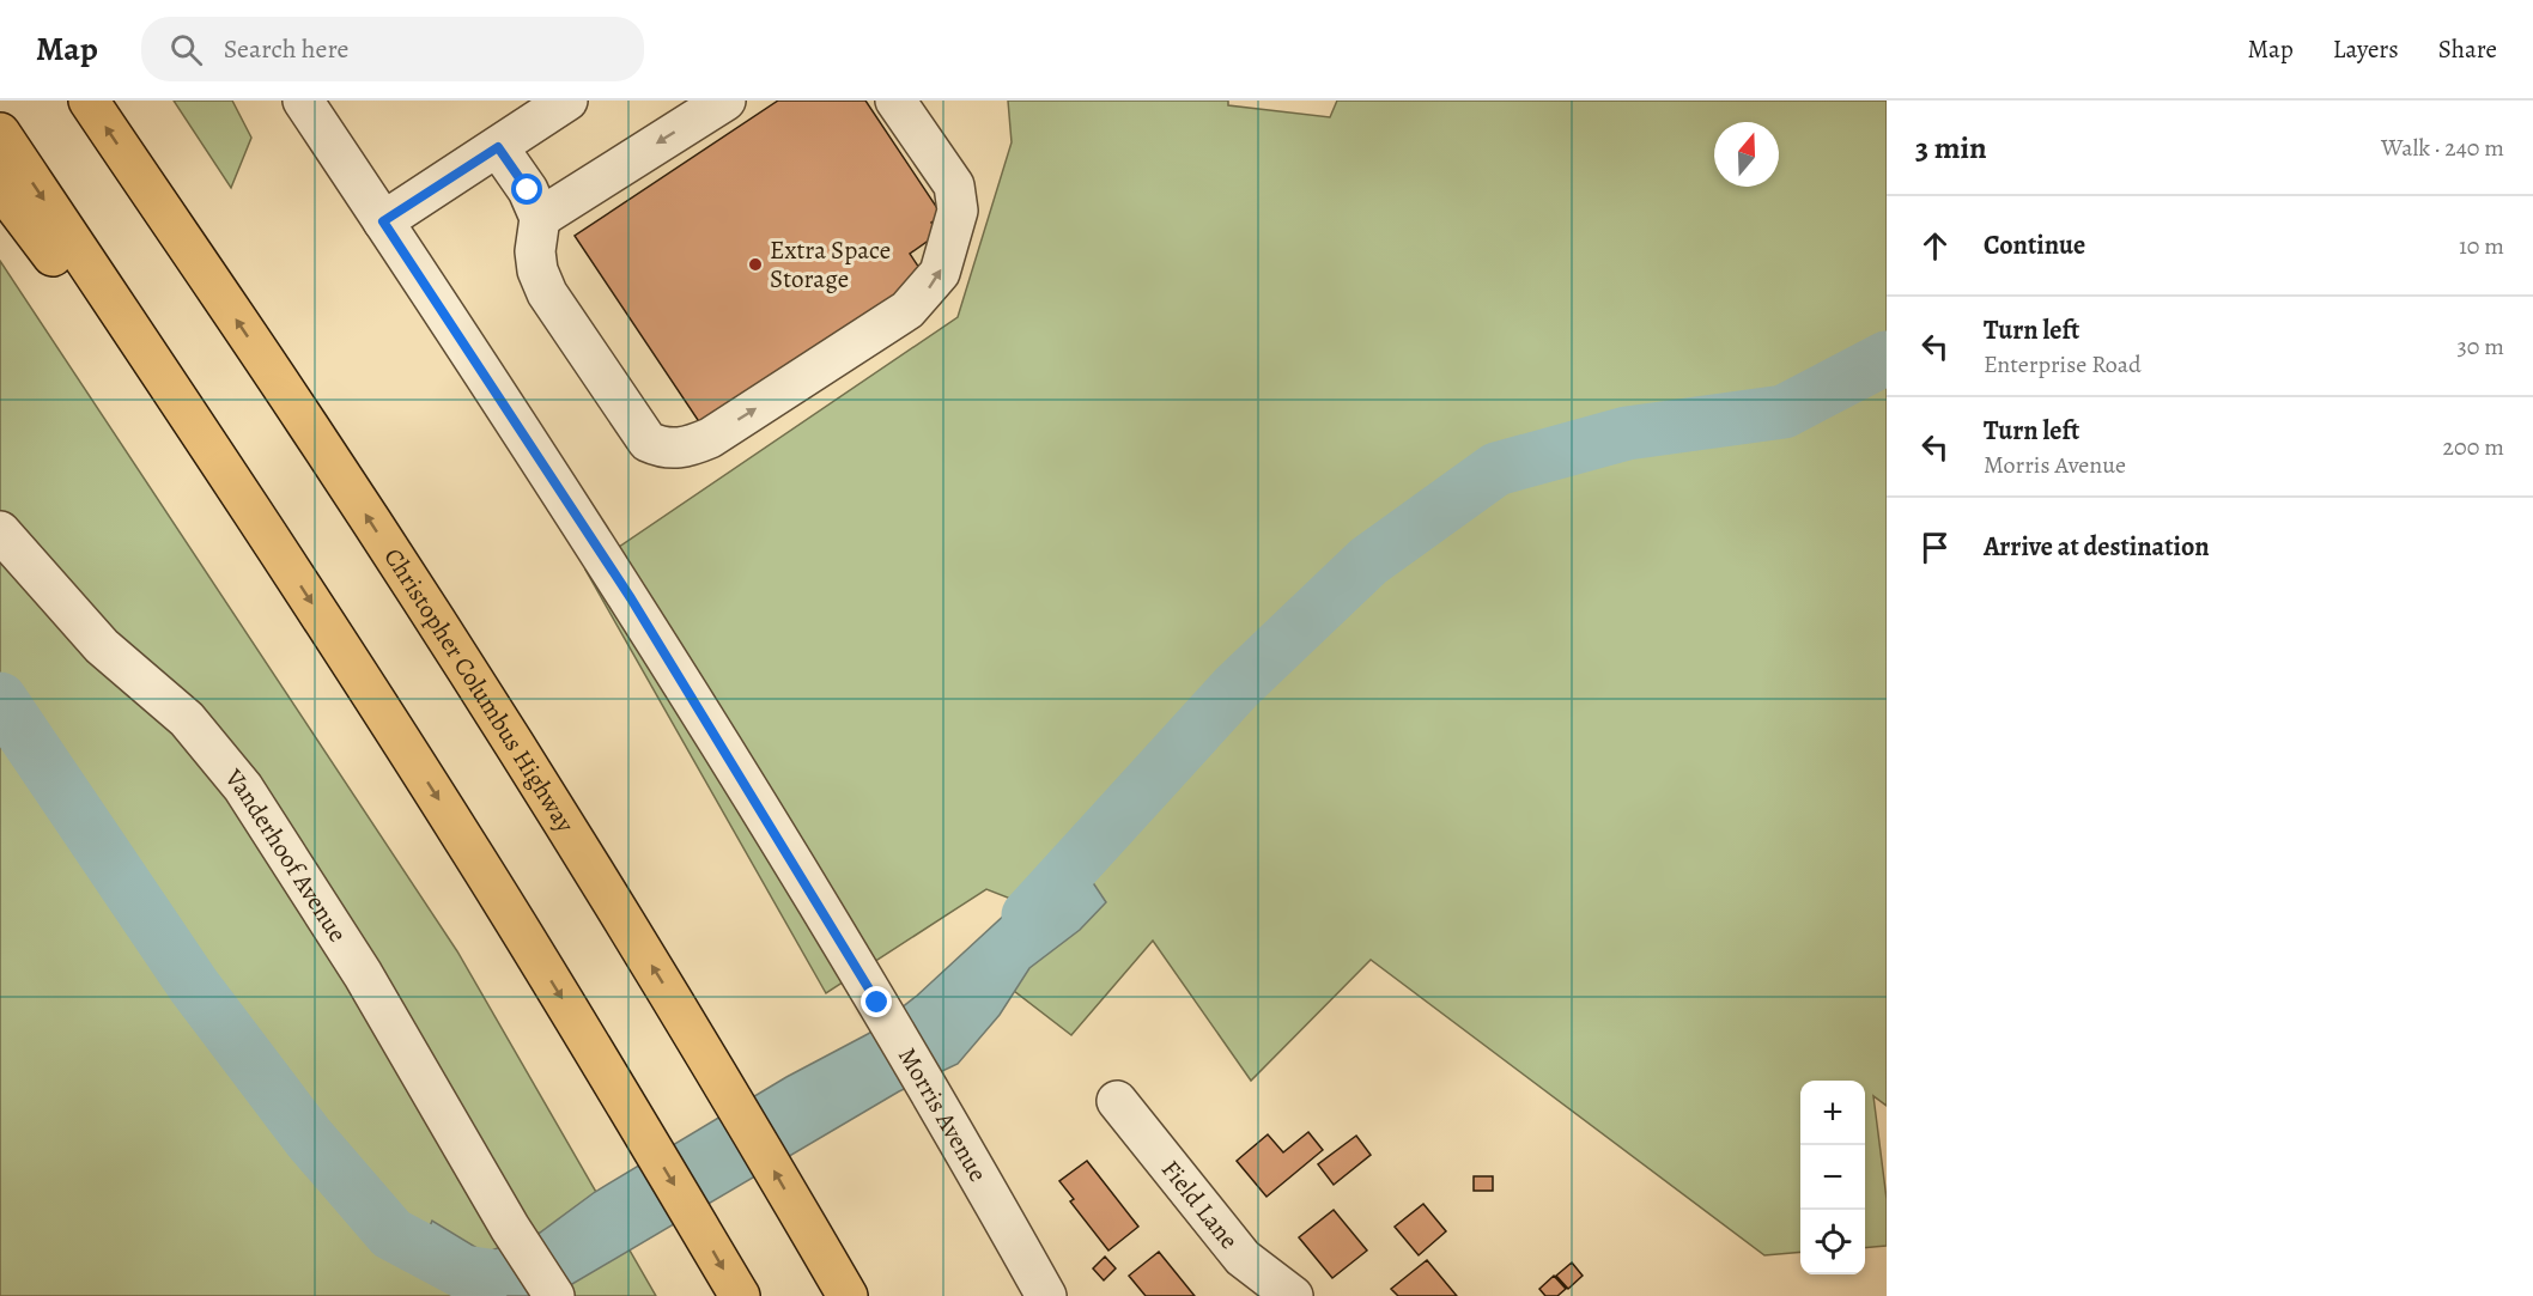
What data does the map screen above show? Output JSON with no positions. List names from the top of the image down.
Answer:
{
  "streets": {
    "highway": ["Christopher Columbus Highway"],
    "street": ["Vanderhoof Avenue", "Morris Avenue", "Field Lane"]
  },
  "places": ["Extra Space Storage"],
  "north": "top",
  "page": {
    "header": "Map",
    "search": "Search here",
    "nav": ["Map", "Layers", "Share"],
    "heading": ["3 min", "Walk · 240 m"],
    "list": [
      ["Continue", "10 m"],
      ["Turn left", "Enterprise Road", "30 m"],
      ["Turn left", "Morris Avenue", "200 m"],
      "Arrive at destination"
    ],
    "map_buttons": ["+", "−"]
  }
}
